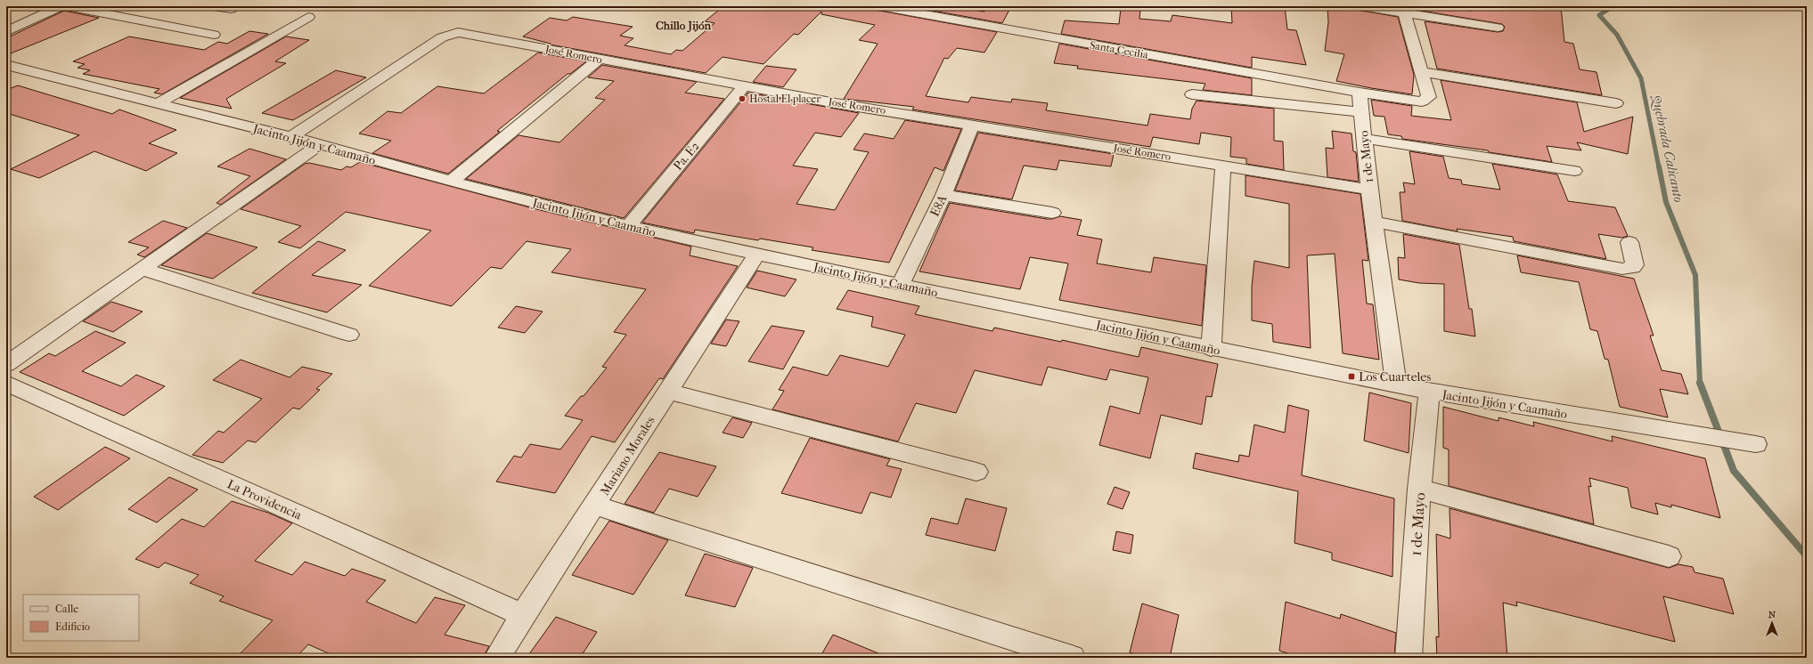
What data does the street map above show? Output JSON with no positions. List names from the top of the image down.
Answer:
{
  "streets": {
    "street": [
      "Santa Cecilia",
      "José Romero",
      "Jacinto Jijón y Caamaño",
      "Pa. E2",
      "1 de Mayo",
      "E8A",
      "Mariano Morales",
      "La Providencia"
    ]
  },
  "crossings": [
    ["Santa Cecilia", "1 de Mayo"],
    ["José Romero", "Jacinto Jijón y Caamaño"],
    ["José Romero", "Pa. E2"],
    ["José Romero", "1 de Mayo"],
    ["José Romero", "E8A"],
    ["Jacinto Jijón y Caamaño", "Pa. E2"],
    ["Jacinto Jijón y Caamaño", "1 de Mayo"],
    ["Jacinto Jijón y Caamaño", "E8A"],
    ["Jacinto Jijón y Caamaño", "Mariano Morales"],
    ["Mariano Morales", "La Providencia"]
  ],
  "districts": ["Chillo Jijón"],
  "water": ["Quebrada Calicanto"],
  "places": {
    "other": ["Hostal El placer"],
    "transit": ["Los Cuarteles"]
  },
  "legend": ["Calle", "Edificio"],
  "north": "top"
}
